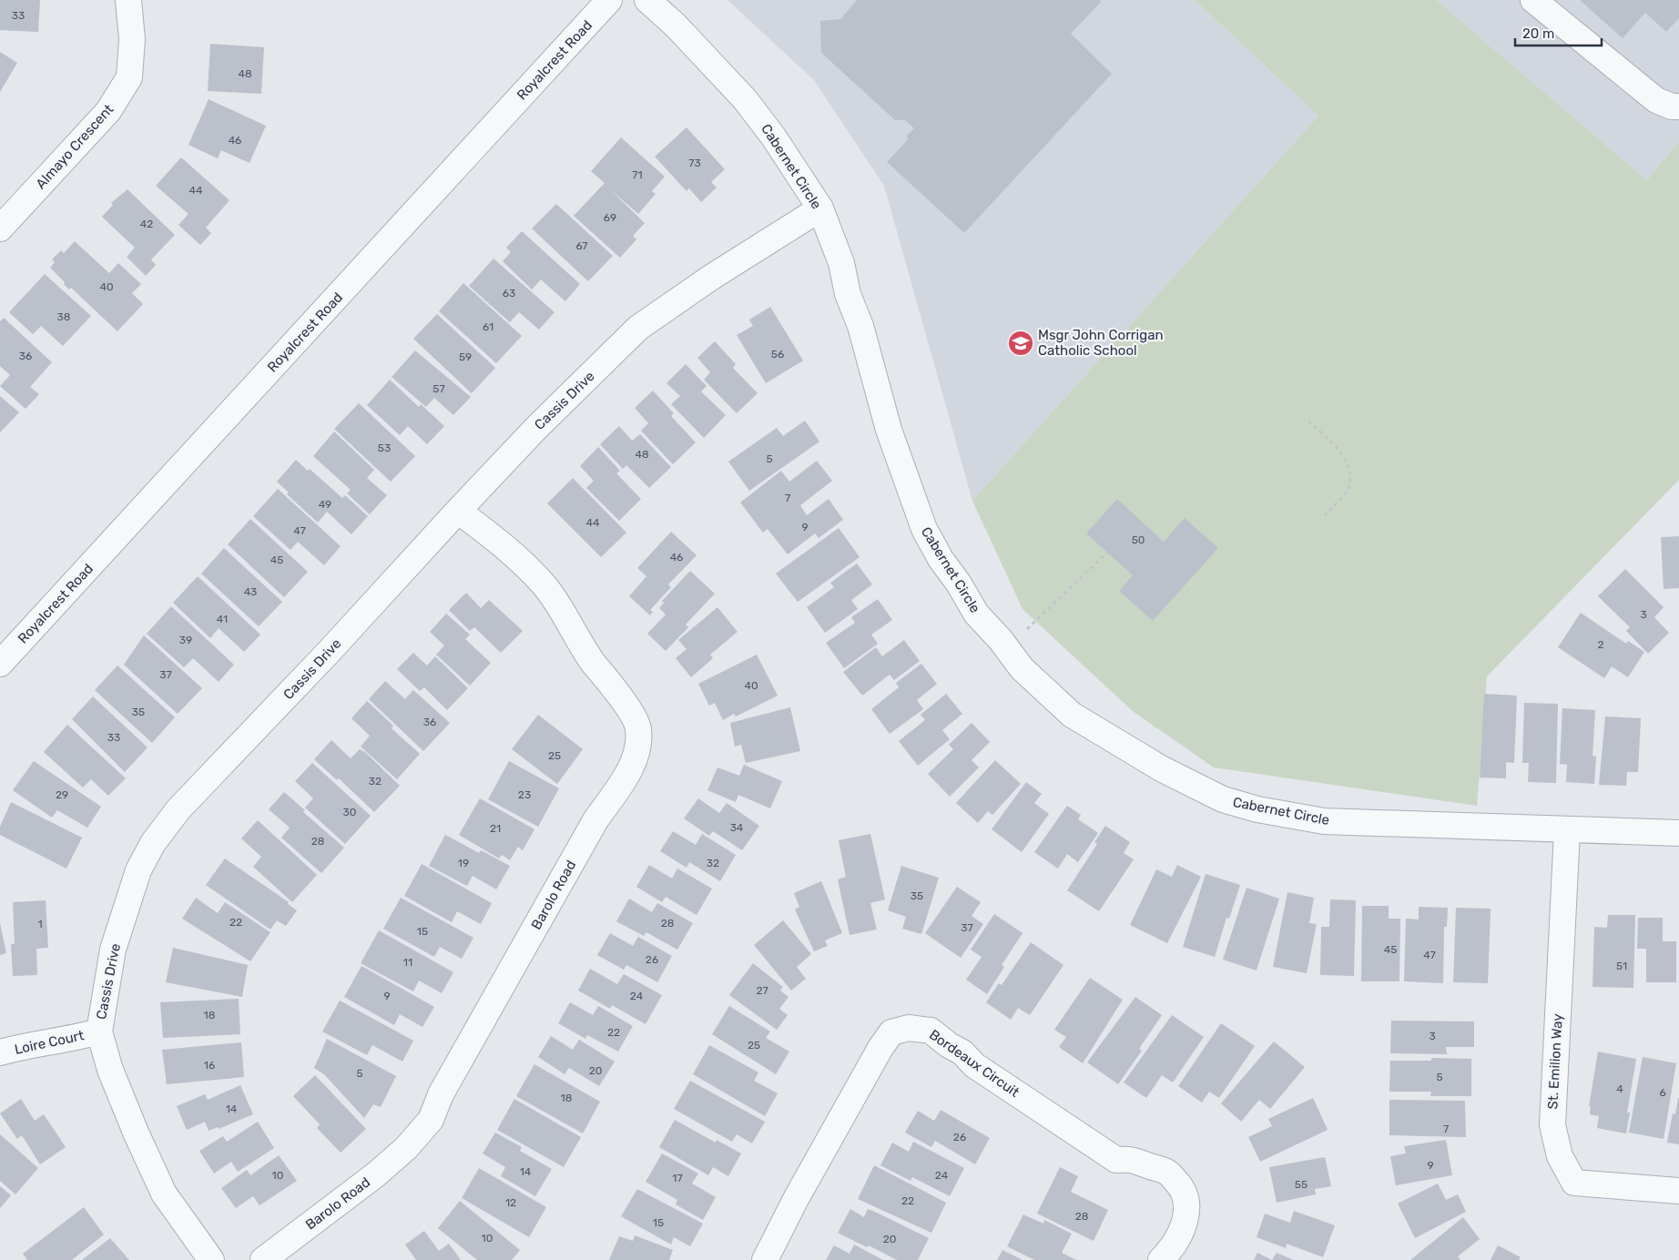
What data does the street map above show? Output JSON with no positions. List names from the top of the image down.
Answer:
{
  "streets": {
    "street": [
      "Royalcrest Road",
      "Almayo Crescent",
      "Cabernet Circle",
      "Cassis Drive",
      "Barolo Road",
      "Loire Court",
      "St. Emilion Way",
      "Bordeaux Circuit"
    ]
  },
  "crossings": [
    ["Cabernet Circle", "Cassis Drive"],
    ["Cabernet Circle", "St. Emilion Way"],
    ["Cassis Drive", "Barolo Road"],
    ["Cassis Drive", "Loire Court"]
  ],
  "places": {
    "school or university": ["Msgr John Corrigan Catholic School"]
  },
  "house_numbers": [
    "33",
    "48",
    "46",
    "73",
    "71",
    "44",
    "69",
    "42",
    "67",
    "40",
    "63",
    "38",
    "61",
    "56",
    "36",
    "59",
    "57",
    "53",
    "48",
    "5",
    "7",
    "49",
    "44",
    "9",
    "47",
    "50",
    "46",
    "45",
    "43",
    "3",
    "41",
    "39",
    "2",
    "37",
    "40",
    "35",
    "36",
    "33",
    "25",
    "32",
    "29",
    "23",
    "30",
    "34",
    "21",
    "28",
    "19",
    "32",
    "35",
    "22",
    "28",
    "1",
    "37",
    "15",
    "45",
    "47",
    "26",
    "11",
    "51",
    "27",
    "9",
    "24",
    "18",
    "22",
    "3",
    "25",
    "16",
    "20",
    "5",
    "5",
    "4",
    "6",
    "18",
    "14",
    "7",
    "26",
    "9",
    "14",
    "10",
    "24",
    "17",
    "55",
    "22",
    "12",
    "28",
    "15",
    "10",
    "20"
  ],
  "scale_bar": "20 m"
}
